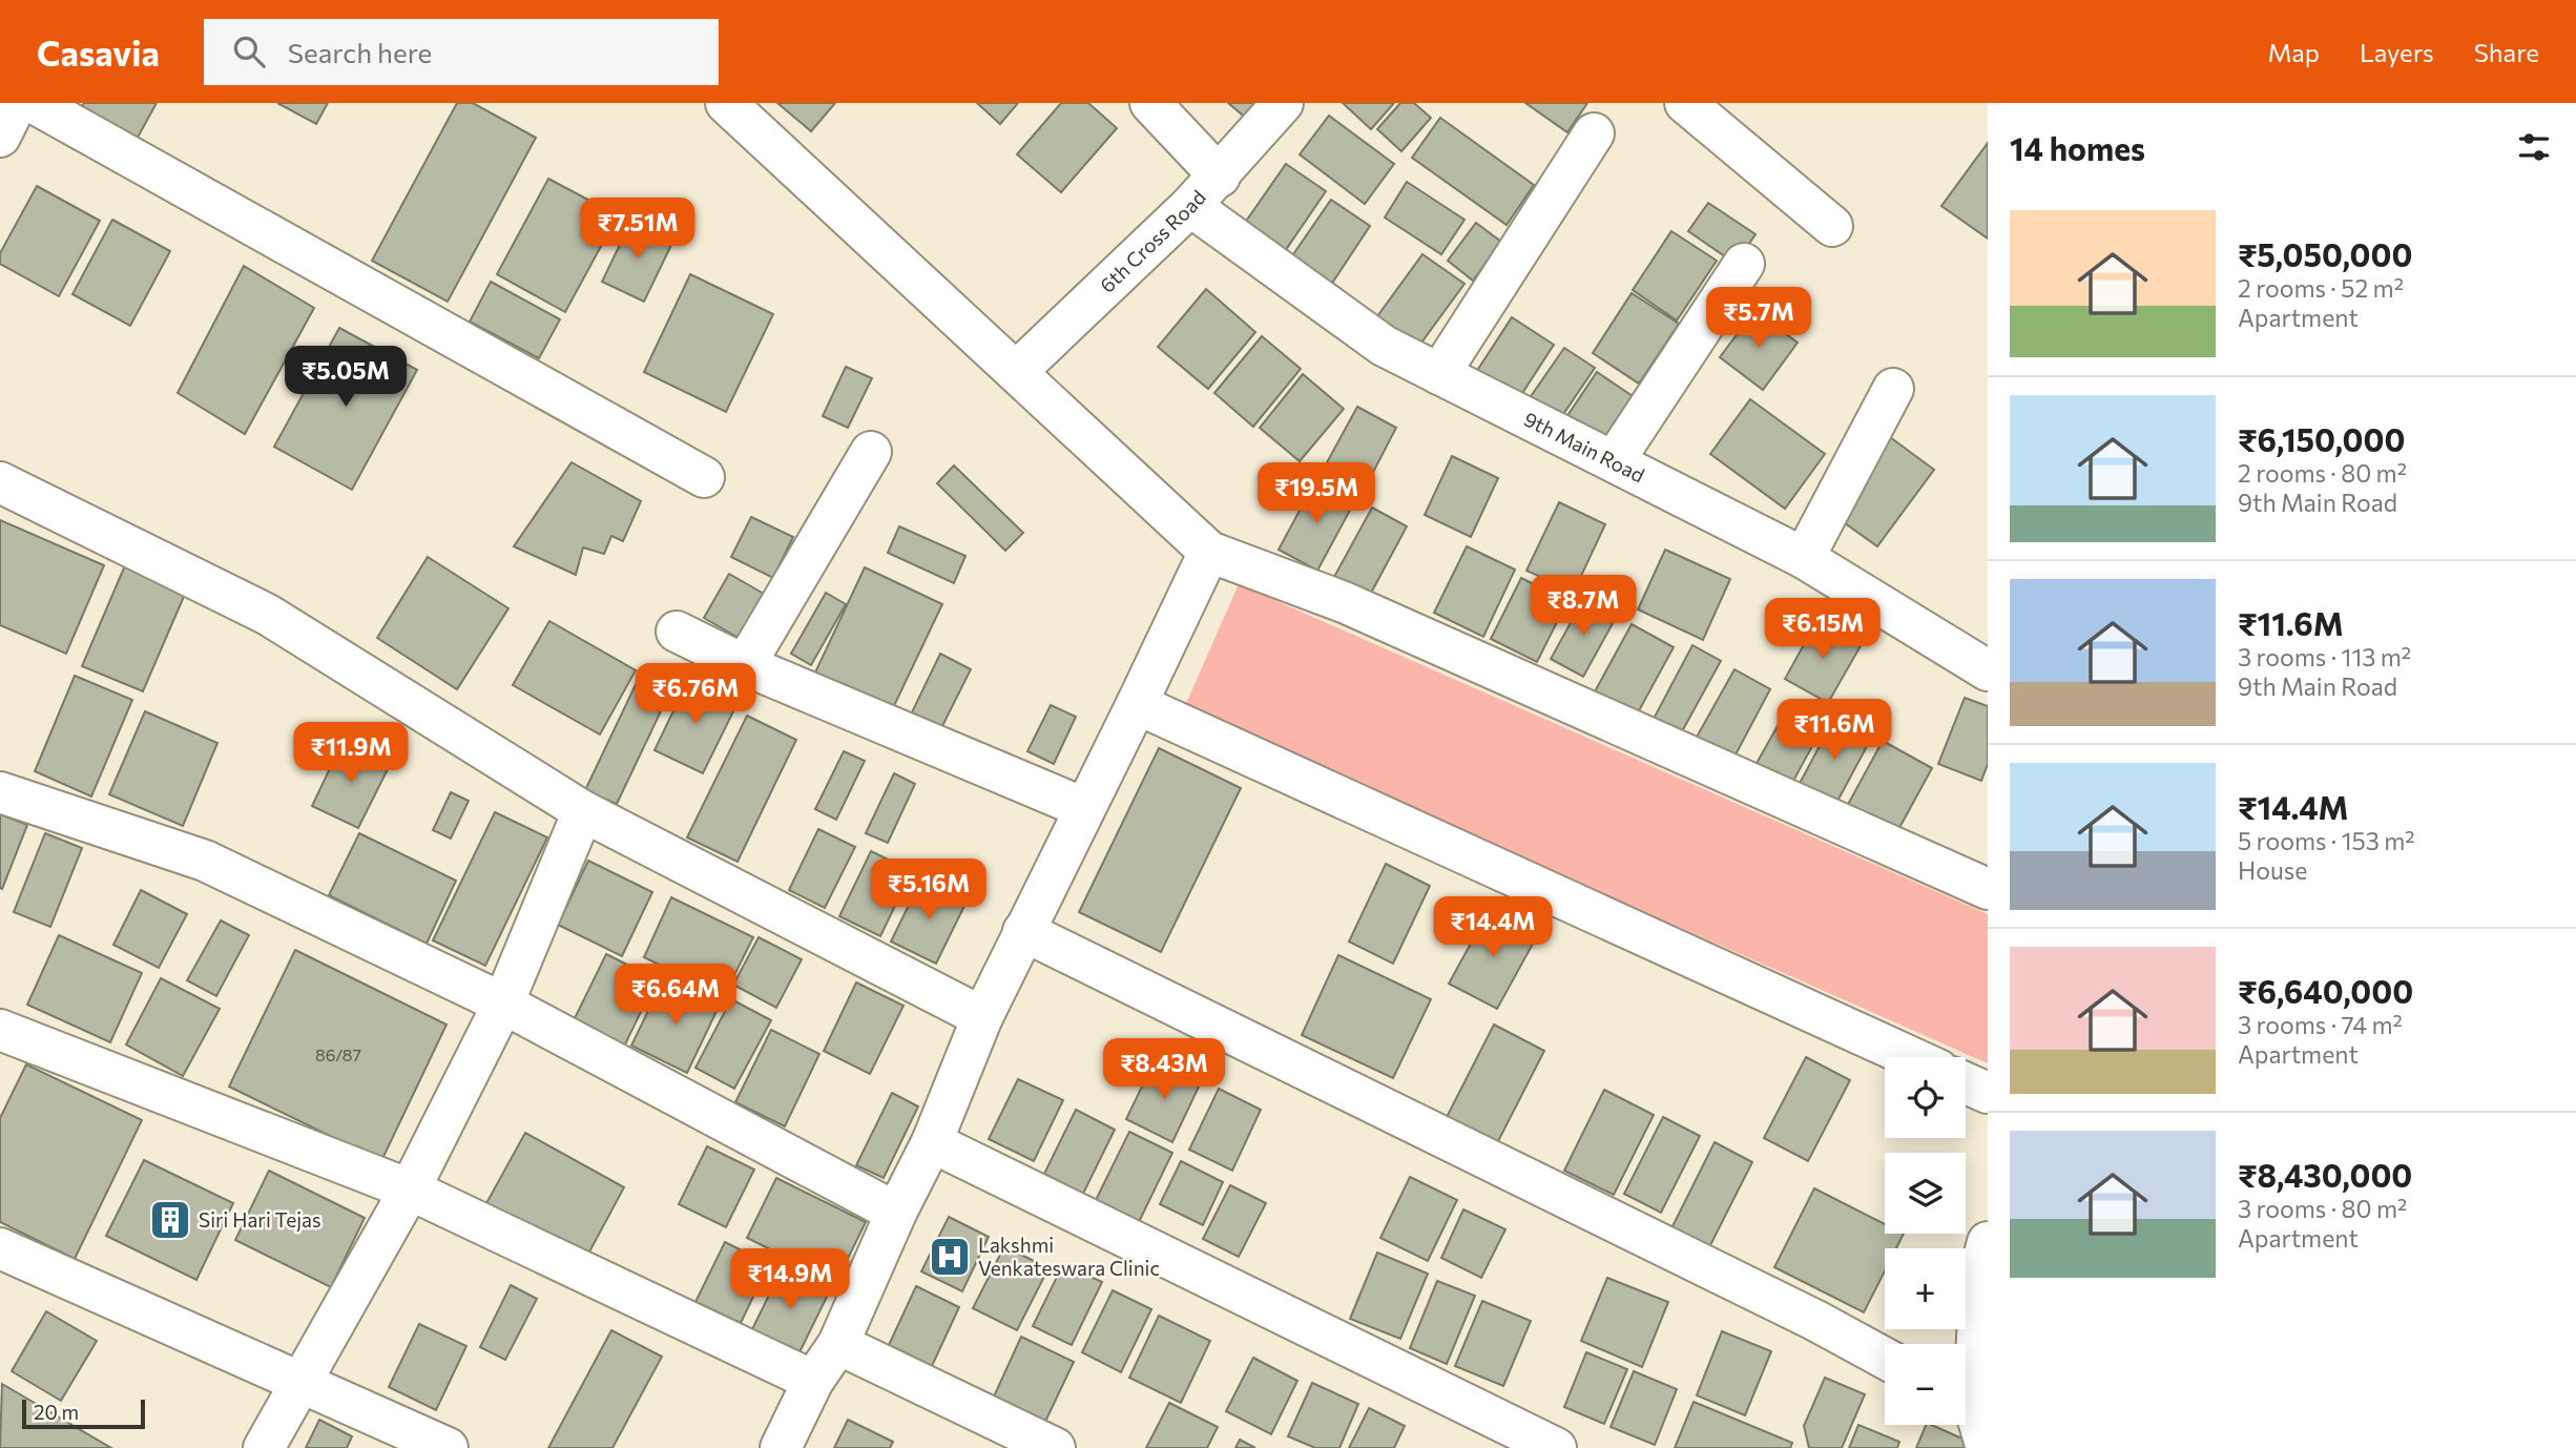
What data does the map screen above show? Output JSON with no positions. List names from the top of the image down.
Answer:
{
  "streets": {
    "street": ["6th Cross Road", "9th Main Road"]
  },
  "crossings": [
    ["6th Cross Road", "9th Main Road"]
  ],
  "places": {
    "building": ["Siri Hari Tejas"],
    "hospital": ["Lakshmi Venkateswara Clinic"]
  },
  "house_numbers": ["86/87"],
  "scale_bar": "20 m",
  "page": {
    "header": "Casavia",
    "search": "Search here",
    "nav": ["Map", "Layers", "Share"],
    "heading": "14 homes",
    "list": [
      {
        "name": "₹5,050,000",
        "note": "2 rooms · 52 m² · Apartment"
      },
      {
        "name": "₹6,150,000",
        "note": "2 rooms · 80 m² · 9th Main Road"
      },
      {
        "name": "₹11.6M",
        "note": "3 rooms · 113 m² · 9th Main Road"
      },
      {
        "name": "₹14.4M",
        "note": "5 rooms · 153 m² · House"
      },
      {
        "name": "₹6,640,000",
        "note": "3 rooms · 74 m² · Apartment"
      },
      {
        "name": "₹8,430,000",
        "note": "3 rooms · 80 m² · Apartment"
      }
    ],
    "price": [
      "₹7.51M",
      "₹5.7M",
      "₹5.05M",
      "₹19.5M",
      "₹8.7M",
      "₹6.15M",
      "₹6.76M",
      "₹11.6M",
      "₹11.9M",
      "₹5.16M",
      "₹14.4M",
      "₹6.64M",
      "₹8.43M",
      "₹14.9M"
    ],
    "map_buttons": ["+", "−"],
    "scale": "20 m"
  }
}
